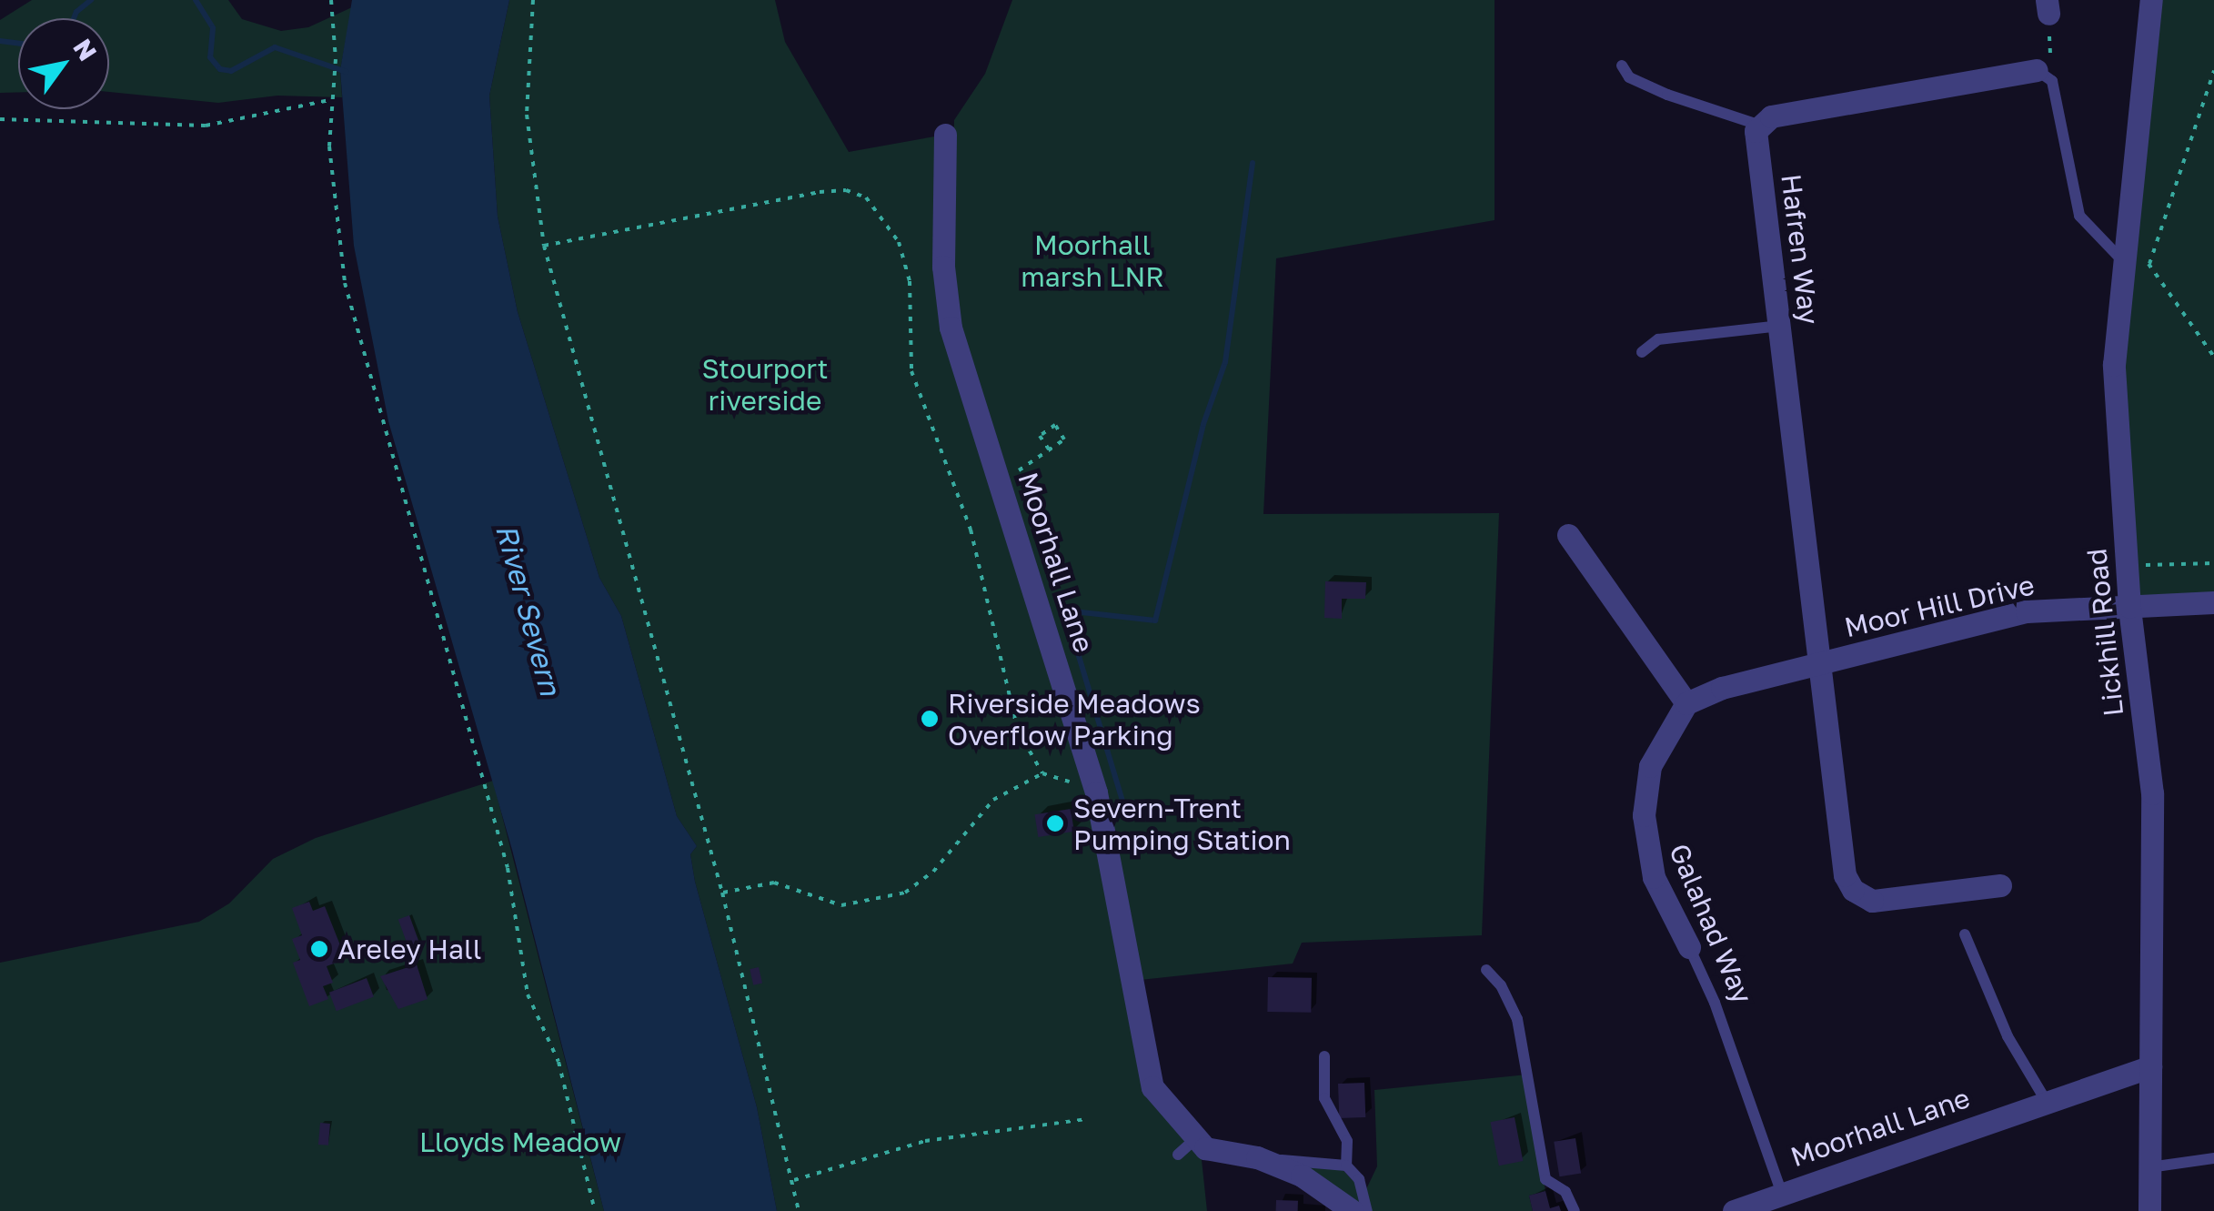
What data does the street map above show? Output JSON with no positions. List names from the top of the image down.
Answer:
{
  "streets": {
    "street": [
      "Hafren Way",
      "Moorhall Lane",
      "Moor Hill Drive",
      "Lickhill Road",
      "Galahad Way"
    ]
  },
  "crossings": [
    ["Hafren Way", "Moor Hill Drive"],
    ["Moorhall Lane", "Lickhill Road"],
    ["Moorhall Lane", "Galahad Way"],
    ["Moor Hill Drive", "Lickhill Road"]
  ],
  "water": ["River Severn"],
  "parks": ["Moorhall marsh LNR", "Stourport riverside", "Lloyds Meadow"],
  "places": ["Riverside Meadows Overflow Parking", "Severn-Trent Pumping Station", "Areley Hall"],
  "north": "top right"
}
